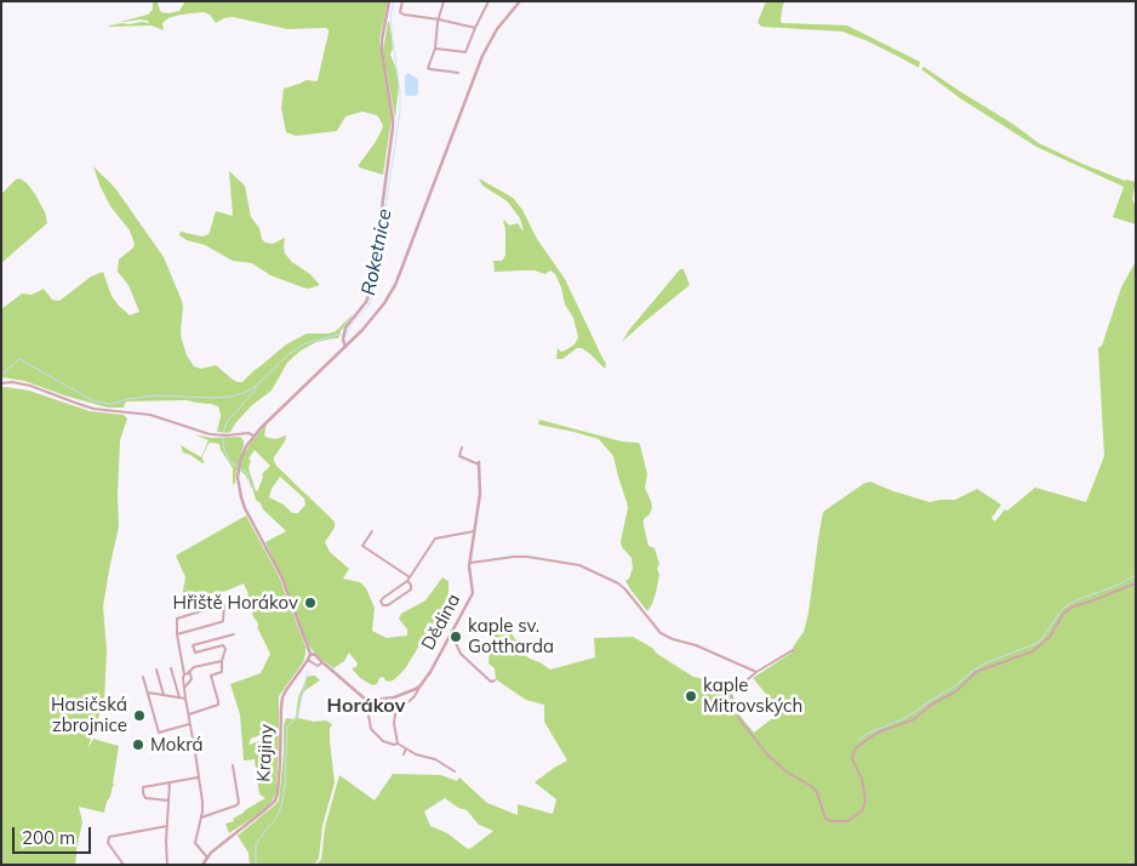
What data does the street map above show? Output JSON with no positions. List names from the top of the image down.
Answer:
{
  "streets": {
    "street": ["Dědina", "Krajiny"]
  },
  "districts": ["Horákov"],
  "water": ["Roketnice"],
  "places": [
    "Hřiště Horákov",
    "kaple sv. Gottharda",
    "kaple Mitrovských",
    "Hasičská zbrojnice",
    "Mokrá"
  ],
  "scale_bar": "200 m"
}
